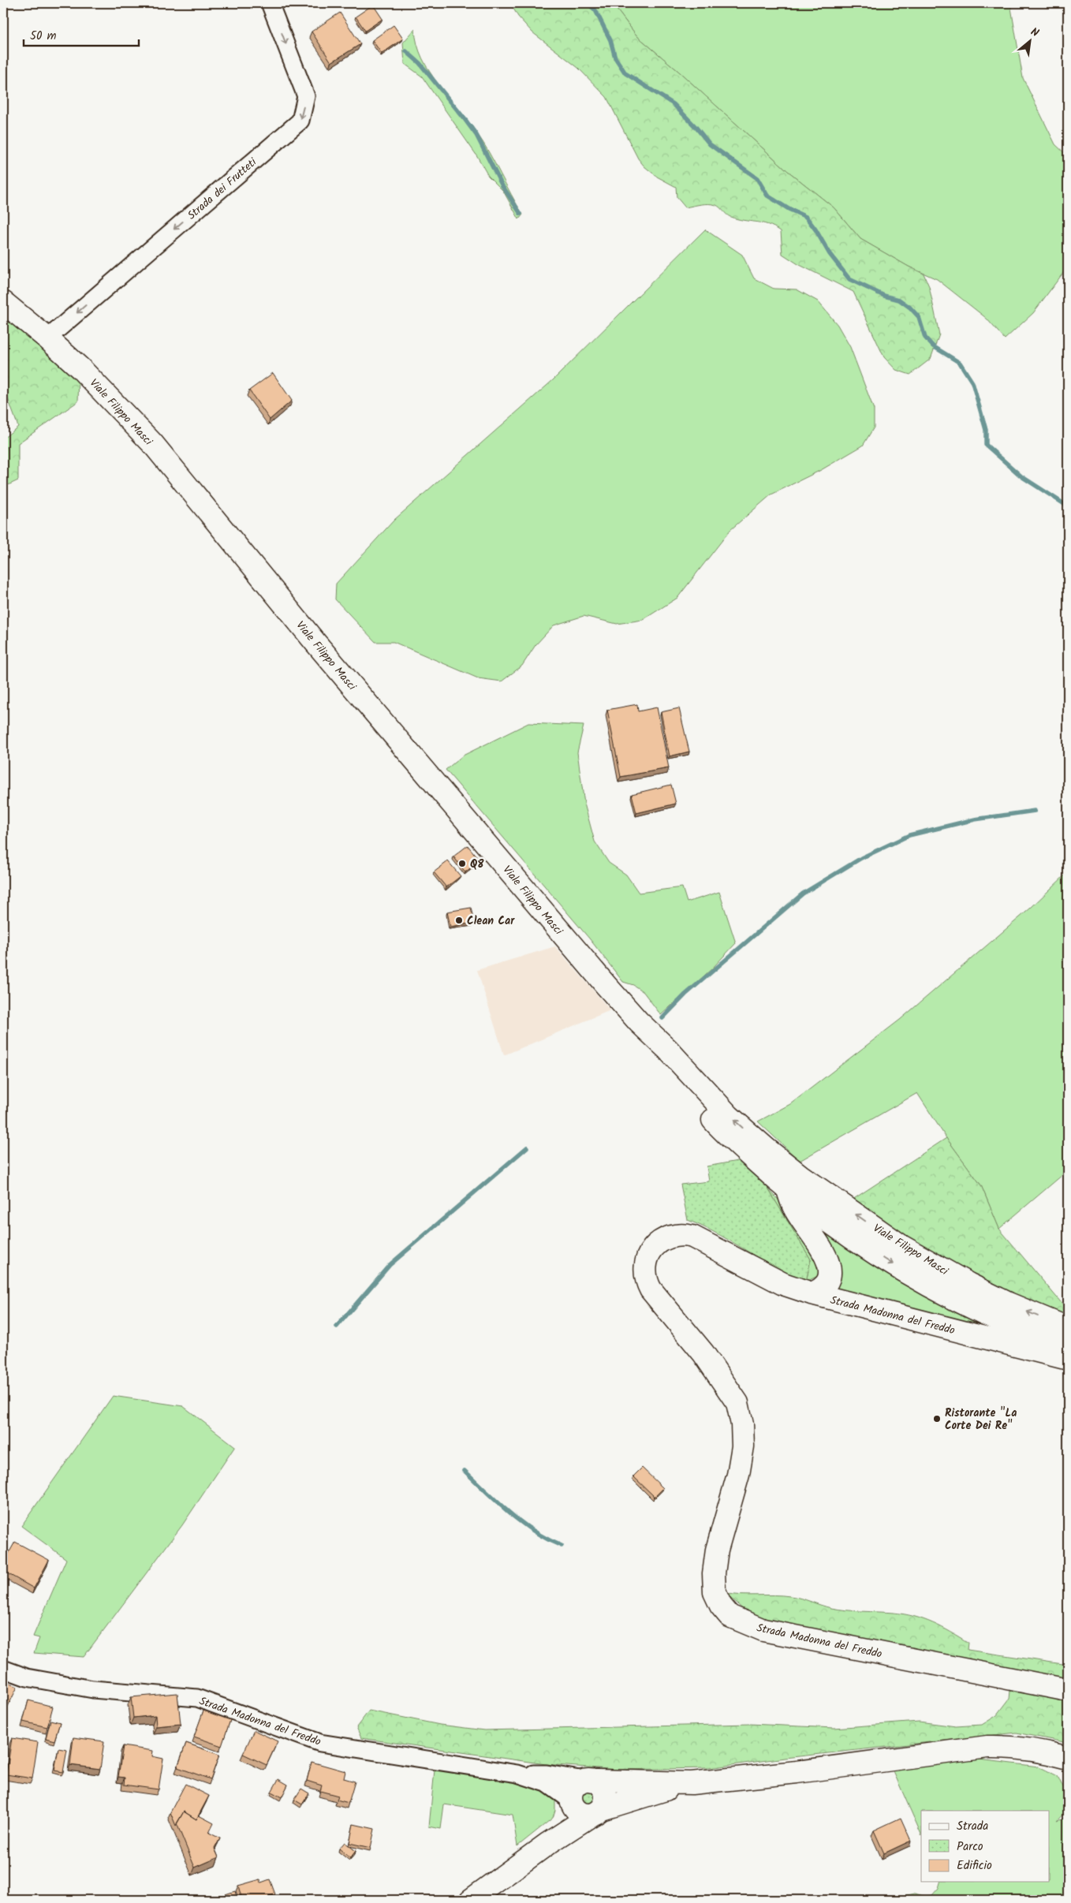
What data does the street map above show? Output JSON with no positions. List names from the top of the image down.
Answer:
{
  "streets": {
    "main road": ["Viale Filippo Masci", "Strada Madonna del Freddo"],
    "street": ["Strada dei Frutteti"]
  },
  "crossings": [
    ["Strada dei Frutteti", "Viale Filippo Masci"],
    ["Viale Filippo Masci", "Strada Madonna del Freddo"]
  ],
  "one_way": ["Strada dei Frutteti"],
  "places": ["Q8", "Clean Car", "Ristorante \"La Corte Dei Re\""],
  "legend": ["Strada", "Parco", "Edificio"],
  "scale_bar": "50 m",
  "north": "top right"
}
